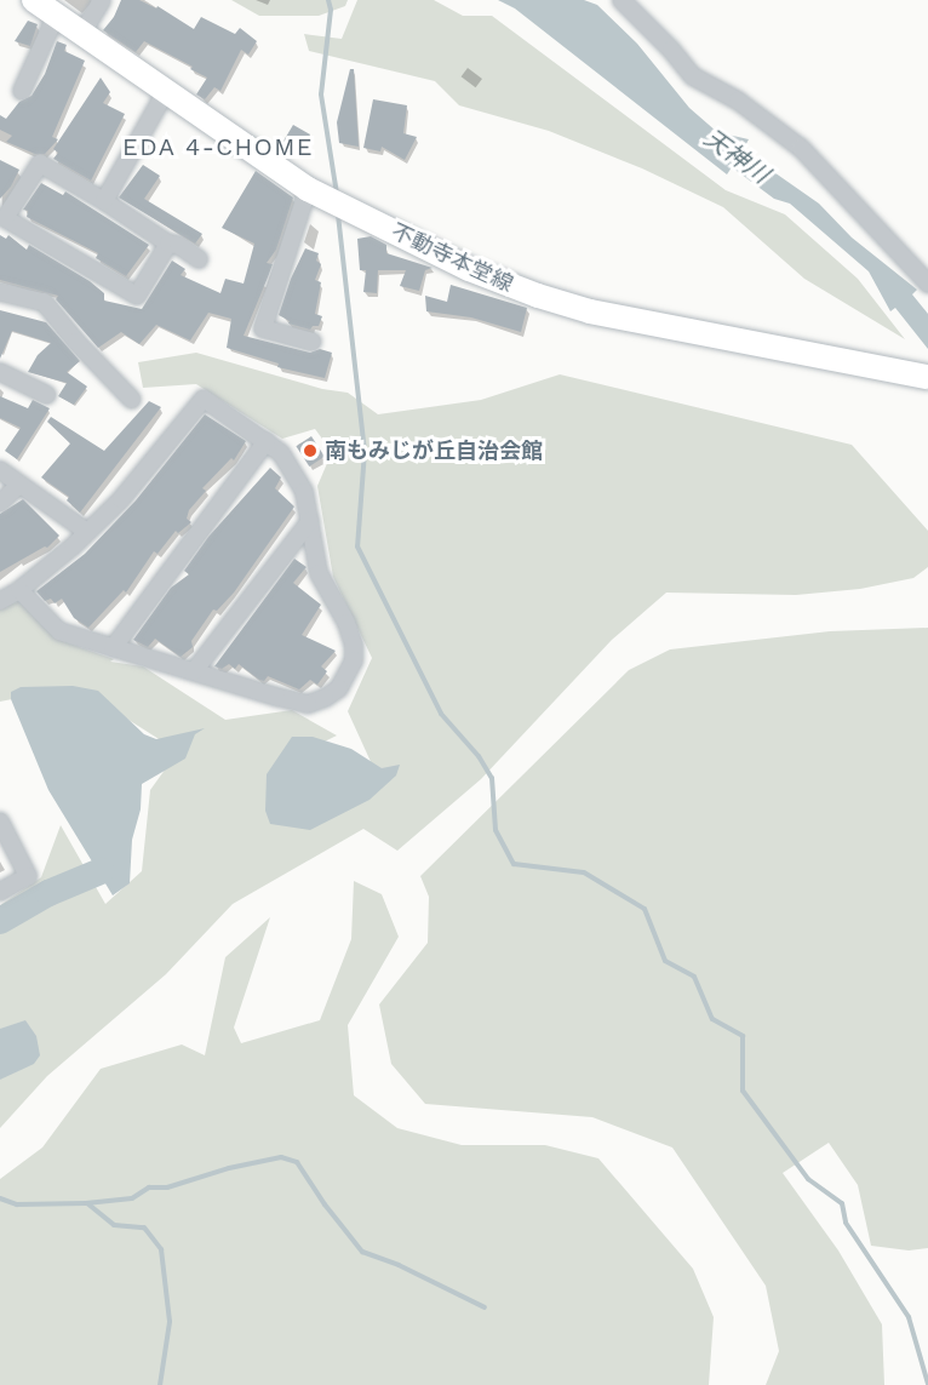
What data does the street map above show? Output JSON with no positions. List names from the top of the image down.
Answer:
{
  "streets": {
    "main road": ["不動寺本堂線"]
  },
  "districts": ["EDA 4-CHOME"],
  "water": ["天神川"],
  "places": ["南もみじが丘自治会館"]
}
